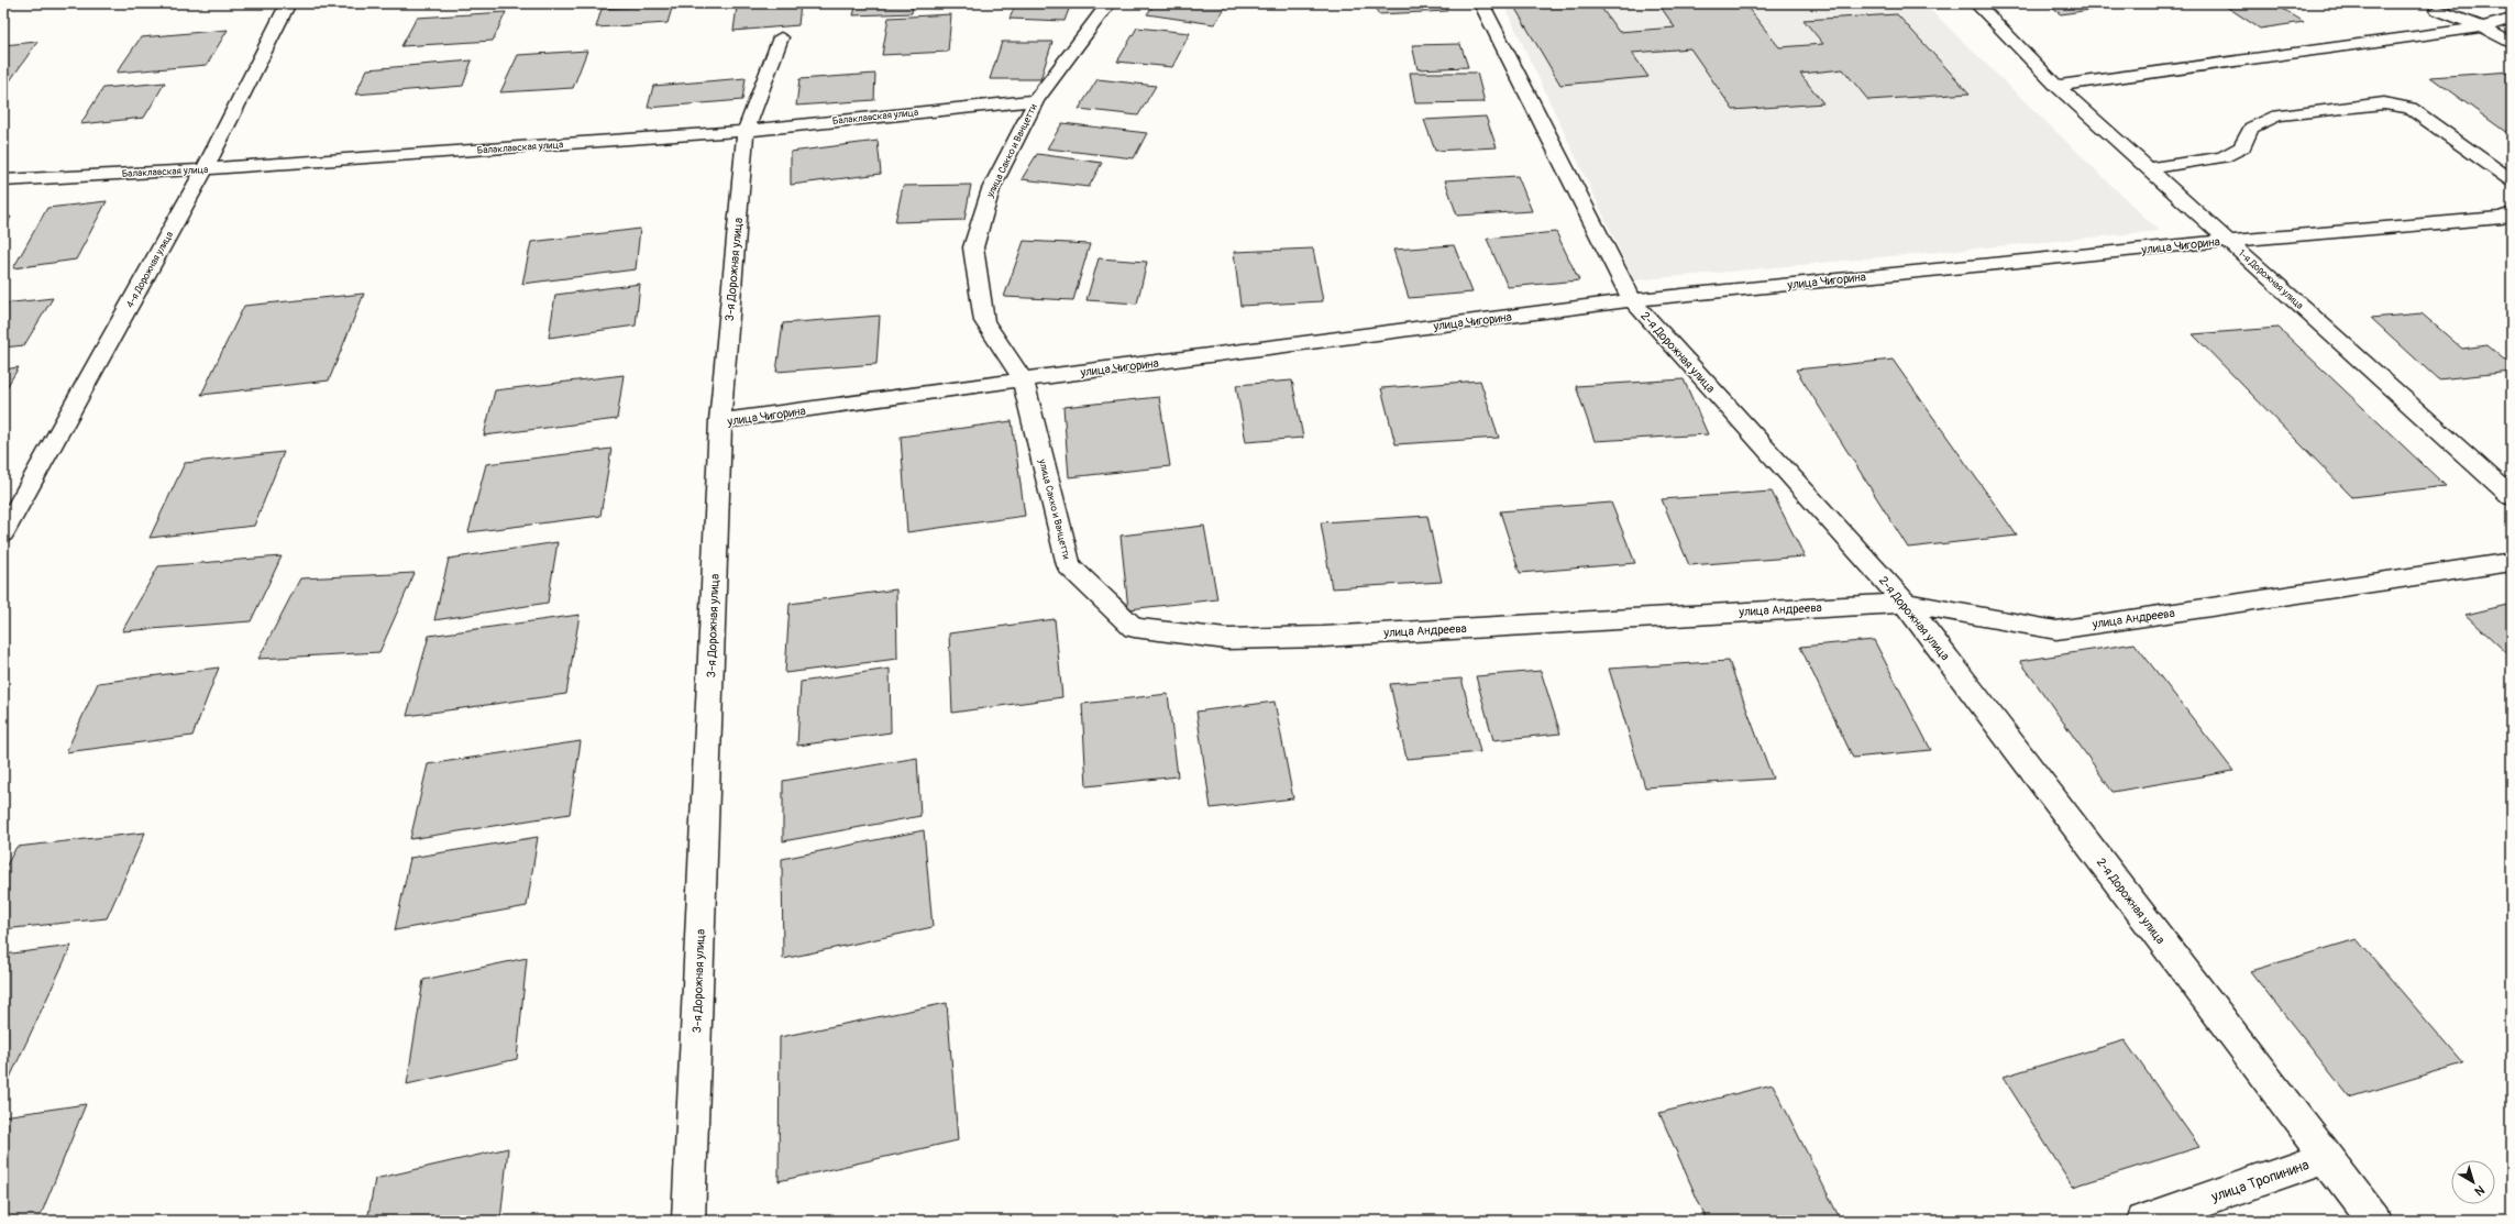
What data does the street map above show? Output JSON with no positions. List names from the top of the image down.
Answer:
{
  "streets": {
    "street": [
      "Балаклавская улица",
      "улица Сакко и Ванцетти",
      "улица Чигорина",
      "4-я Дорожная улица",
      "3-я Дорожная улица",
      "1-я Дорожная улица",
      "2-я Дорожная улица",
      "улица Андреева",
      "улица Тропинина"
    ]
  },
  "crossings": [
    ["Балаклавская улица", "улица Сакко и Ванцетти"],
    ["Балаклавская улица", "4-я Дорожная улица"],
    ["Балаклавская улица", "3-я Дорожная улица"],
    ["улица Сакко и Ванцетти", "улица Чигорина"],
    ["улица Сакко и Ванцетти", "улица Андреева"],
    ["улица Чигорина", "3-я Дорожная улица"],
    ["улица Чигорина", "1-я Дорожная улица"],
    ["улица Чигорина", "2-я Дорожная улица"],
    ["2-я Дорожная улица", "улица Андреева"],
    ["2-я Дорожная улица", "улица Тропинина"]
  ],
  "north": "bottom right"
}
